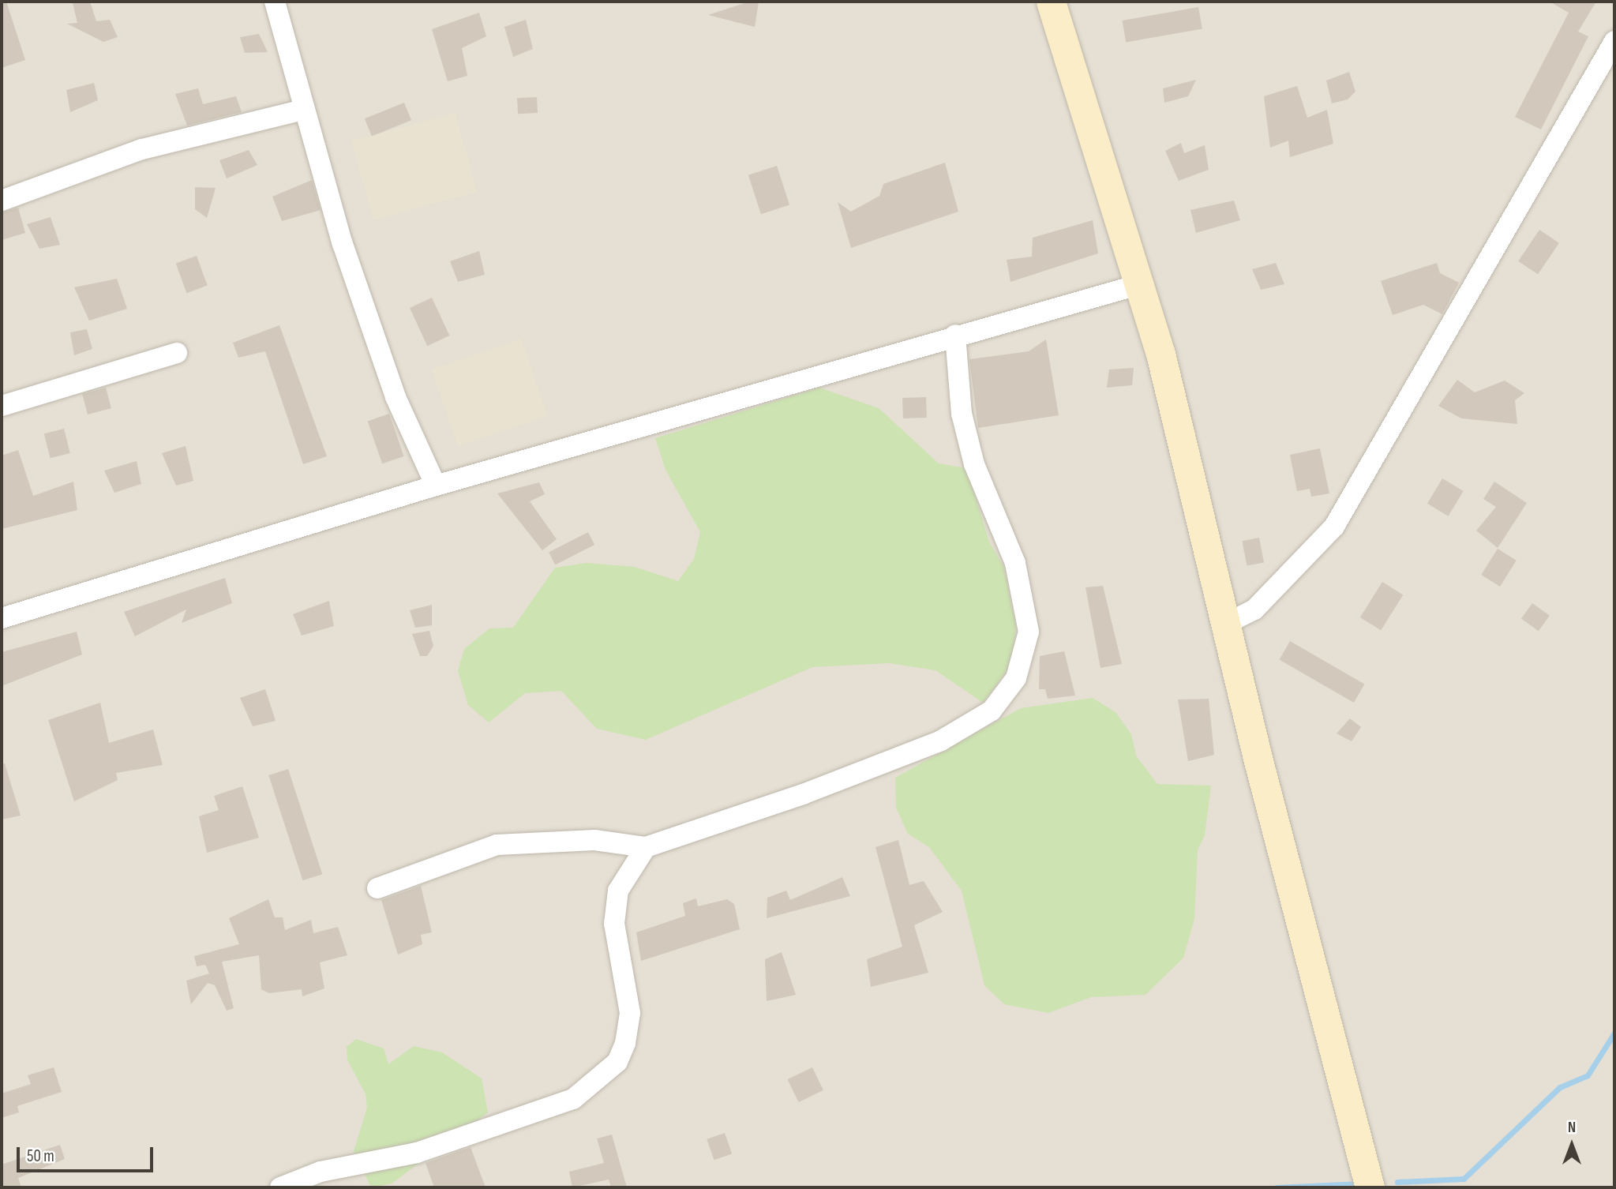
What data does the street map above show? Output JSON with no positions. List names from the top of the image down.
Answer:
{
  "scale_bar": "50 m",
  "north": "top"
}
